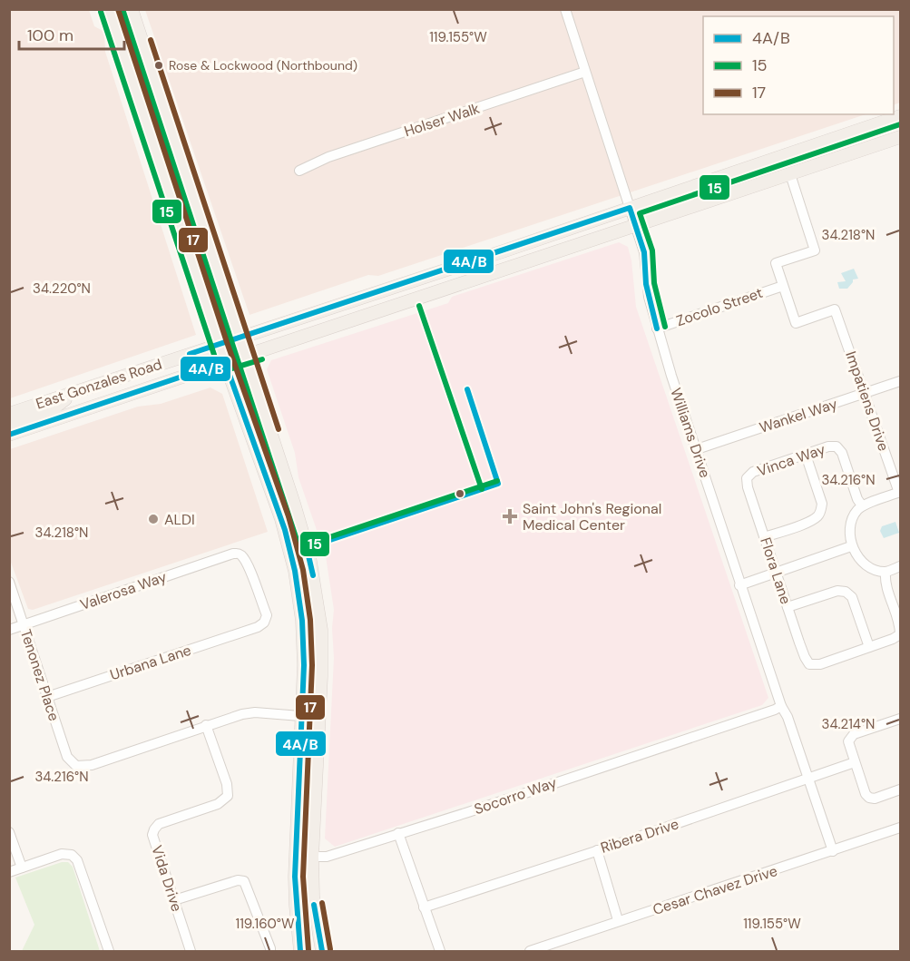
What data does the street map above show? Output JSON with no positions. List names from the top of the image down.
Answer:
{
  "streets": {
    "main road": ["East Gonzales Road"],
    "street": [
      "Holser Walk",
      "Zocolo Street",
      "Impatiens Drive",
      "Wankel Way",
      "Williams Drive",
      "Vinca Way",
      "Flora Lane",
      "Valerosa Way",
      "Urbana Lane",
      "Tenonez Place",
      "Socorro Way",
      "Ribera Drive",
      "Vida Drive",
      "Cesar Chavez Drive"
    ]
  },
  "crossings": [
    ["Holser Walk", "Williams Drive"],
    ["Zocolo Street", "Impatiens Drive"],
    ["Zocolo Street", "Williams Drive"],
    ["East Gonzales Road", "Williams Drive"],
    ["Impatiens Drive", "Wankel Way"],
    ["Wankel Way", "Williams Drive"],
    ["Williams Drive", "Socorro Way"],
    ["Williams Drive", "Ribera Drive"],
    ["Williams Drive", "Cesar Chavez Drive"],
    ["Vinca Way", "Flora Lane"],
    ["Valerosa Way", "Urbana Lane"],
    ["Valerosa Way", "Tenonez Place"],
    ["Urbana Lane", "Tenonez Place"],
    ["Tenonez Place", "Vida Drive"]
  ],
  "places": {
    "other": ["Rose & Lockwood (Northbound)", "ALDI"],
    "health": ["Saint John's Regional Medical Center"]
  },
  "lines": ["transit line 17", "transit line 15", "transit line 4A/B"],
  "legend": ["4A/B", "15", "17"],
  "scale_bar": "100 m",
  "coordinates": [
    "119.155°W",
    "34.218°N",
    "34.220°N",
    "34.216°N",
    "34.214°N",
    "119.160°W"
  ]
}
